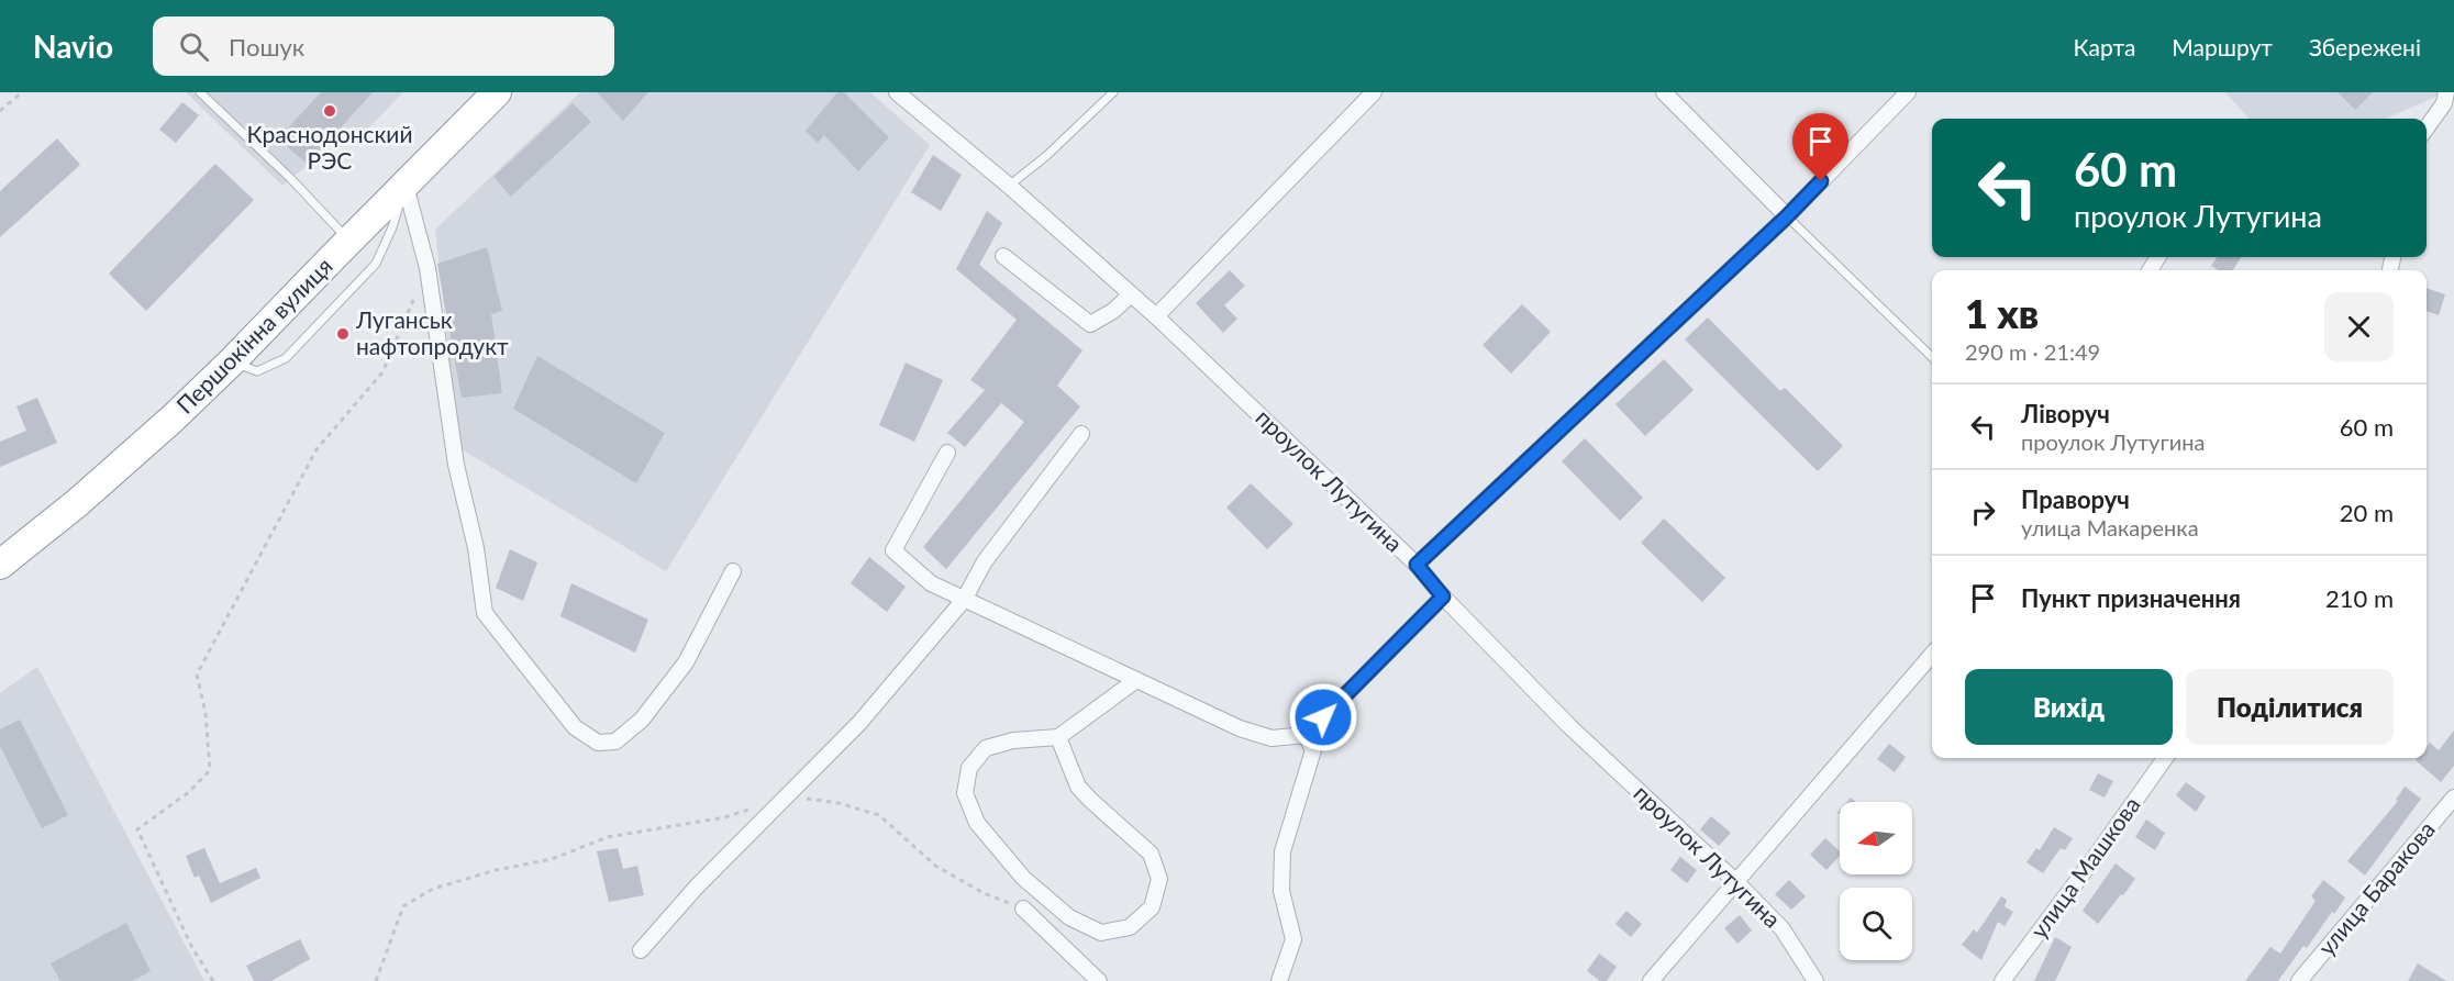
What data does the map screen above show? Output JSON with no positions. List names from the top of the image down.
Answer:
{
  "streets": {
    "highway": ["Першокінна вулиця"],
    "street": ["проулок Лутугина", "улица Машкова", "улица Баракова"]
  },
  "places": ["Краснодонский РЭС", "Луганськ нафтопродукт"],
  "north": "left",
  "page": {
    "header": "Navio",
    "search": "Пошук",
    "nav": ["Карта", "Маршрут", "Збережені"],
    "turn": ["60 m", "проулок Лутугина"],
    "heading": ["1 хв", "290 m · 21:49"],
    "list": [
      {
        "name": "Ліворуч",
        "note": "проулок Лутугина",
        "value": "60 m"
      },
      {
        "name": "Праворуч",
        "note": "улица Макаренка",
        "value": "20 m"
      },
      {
        "name": "Пункт призначення",
        "value": "210 m"
      }
    ],
    "buttons": ["Вихід", "Поділитися"]
  }
}
